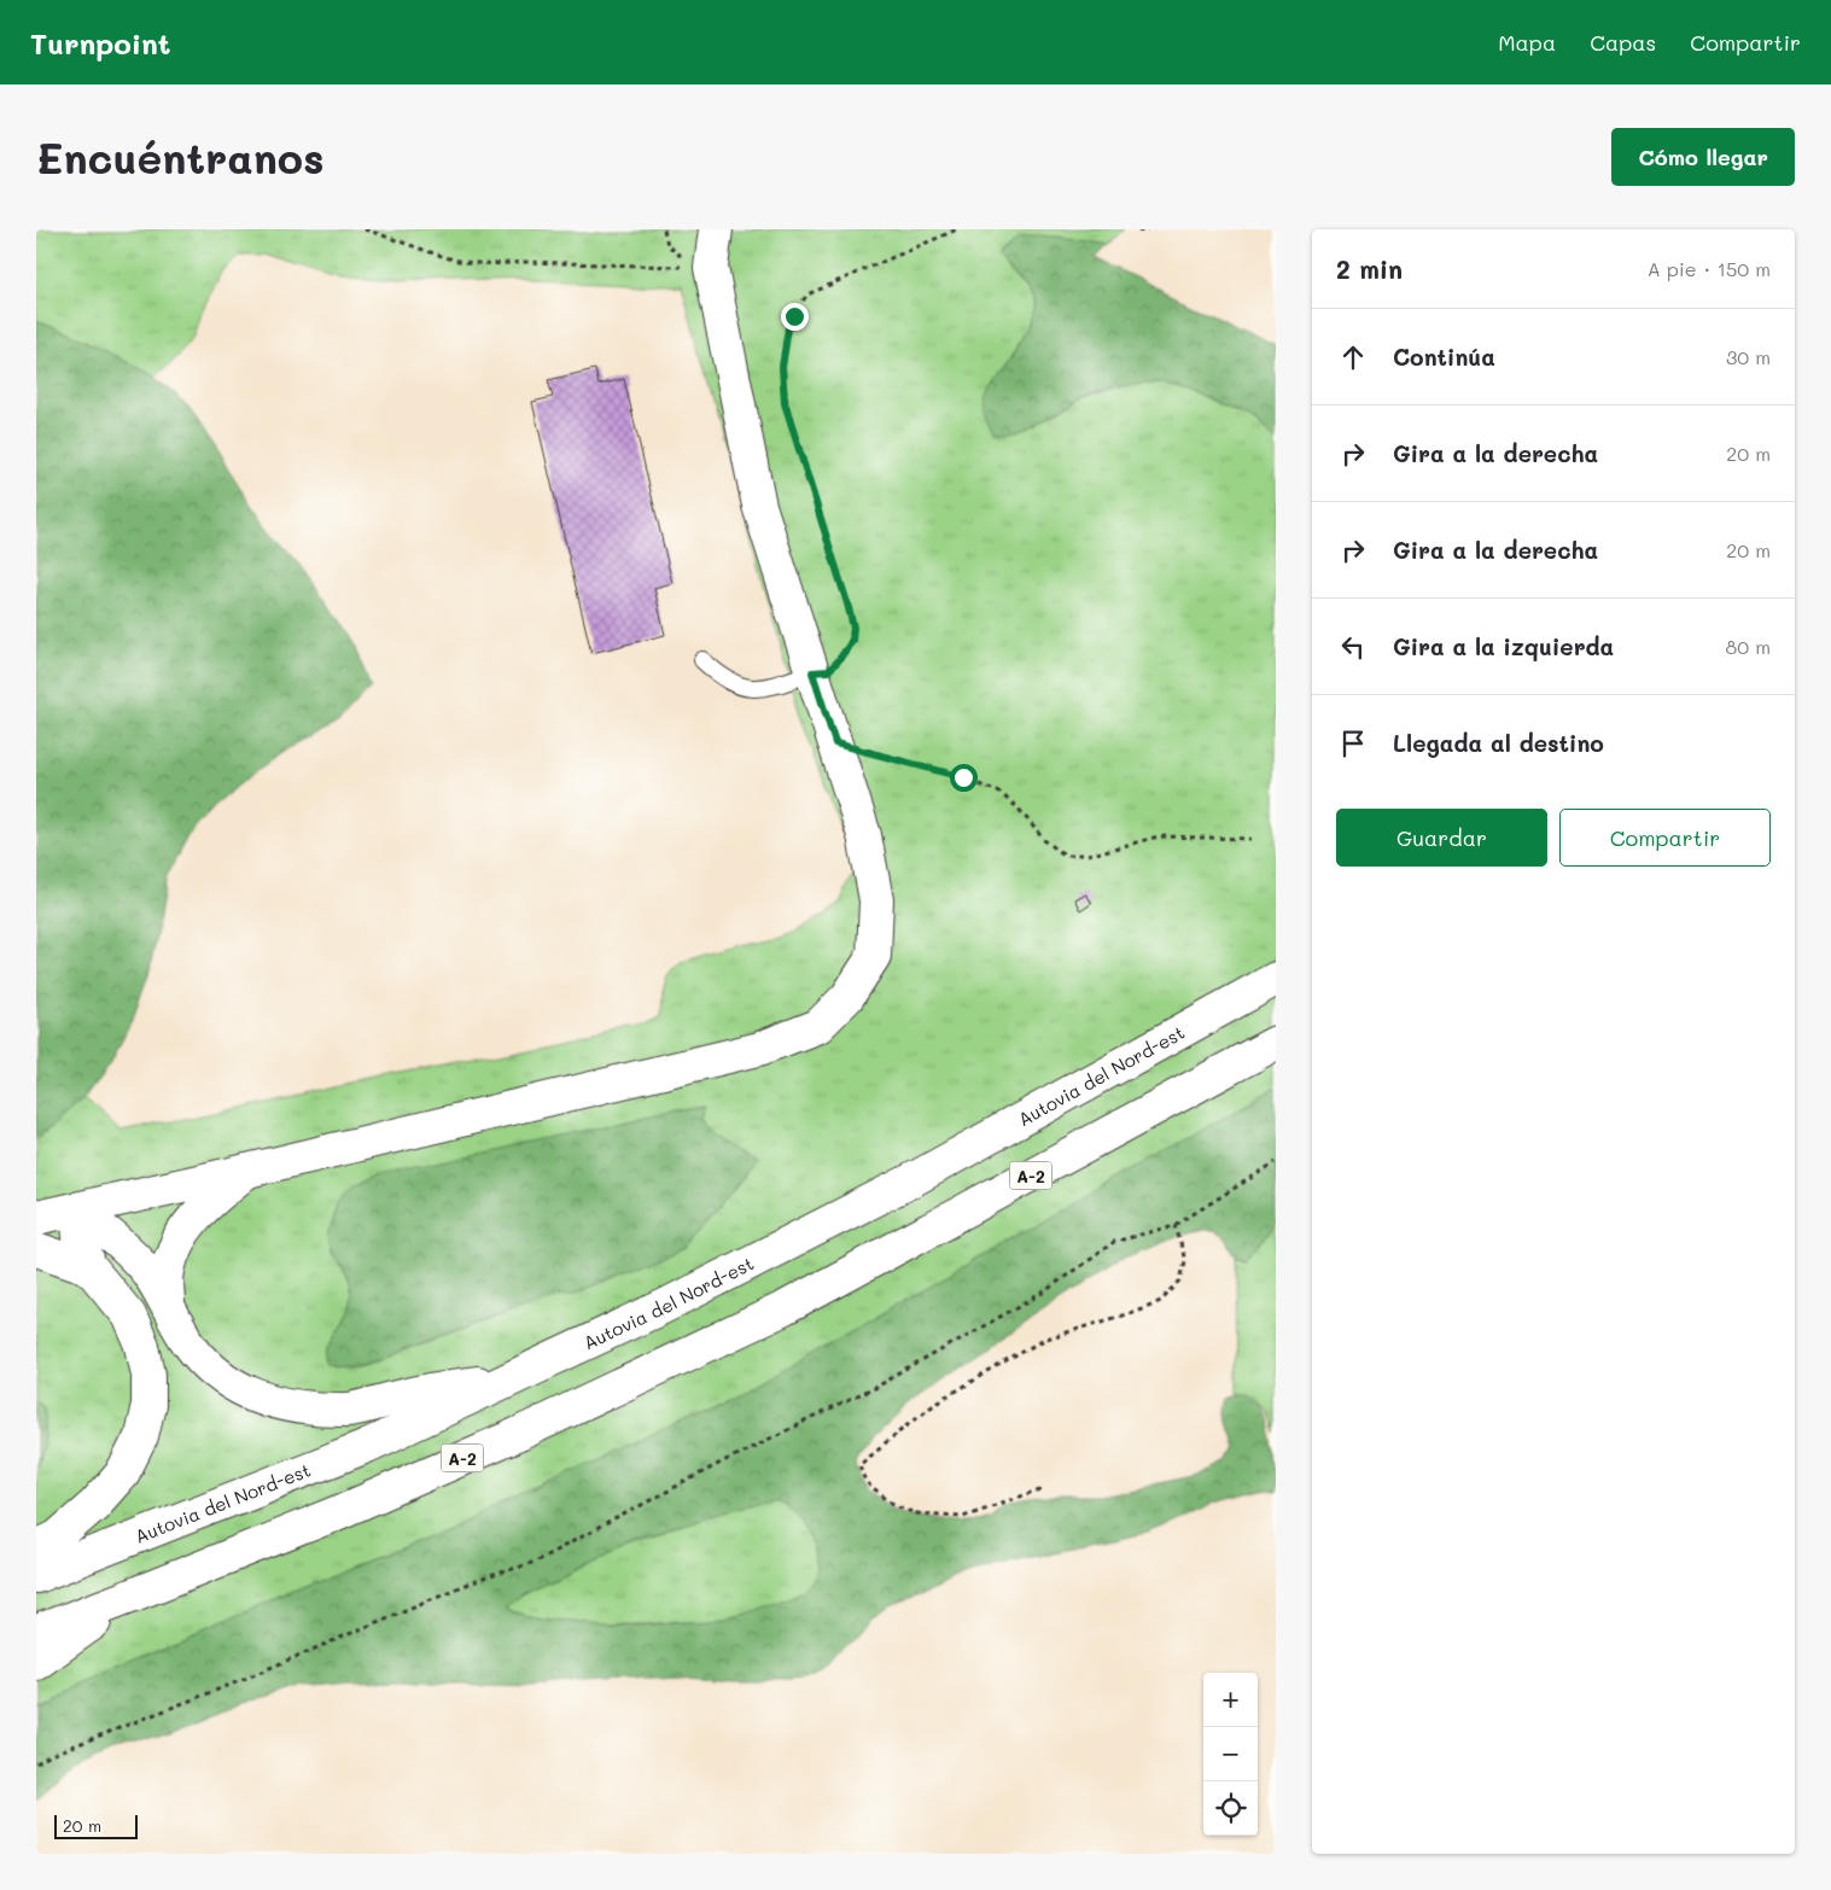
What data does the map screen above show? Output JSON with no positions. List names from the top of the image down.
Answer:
{
  "streets": {
    "main road": ["Autovia del Nord-est", "A-2"]
  },
  "scale_bar": "20 m",
  "page": {
    "header": "Turnpoint",
    "nav": ["Mapa", "Capas", "Compartir"],
    "buttons": [
      "Cómo llegar",
      ["Guardar", "Compartir"]
    ],
    "title": "Encuéntranos",
    "heading": ["2 min", "A pie · 150 m"],
    "list": [
      ["Continúa", "30 m"],
      ["Gira a la derecha", "20 m"],
      ["Gira a la derecha", "20 m"],
      ["Gira a la izquierda", "80 m"],
      "Llegada al destino"
    ],
    "map_buttons": ["+", "−"],
    "scale": "20 m"
  }
}
